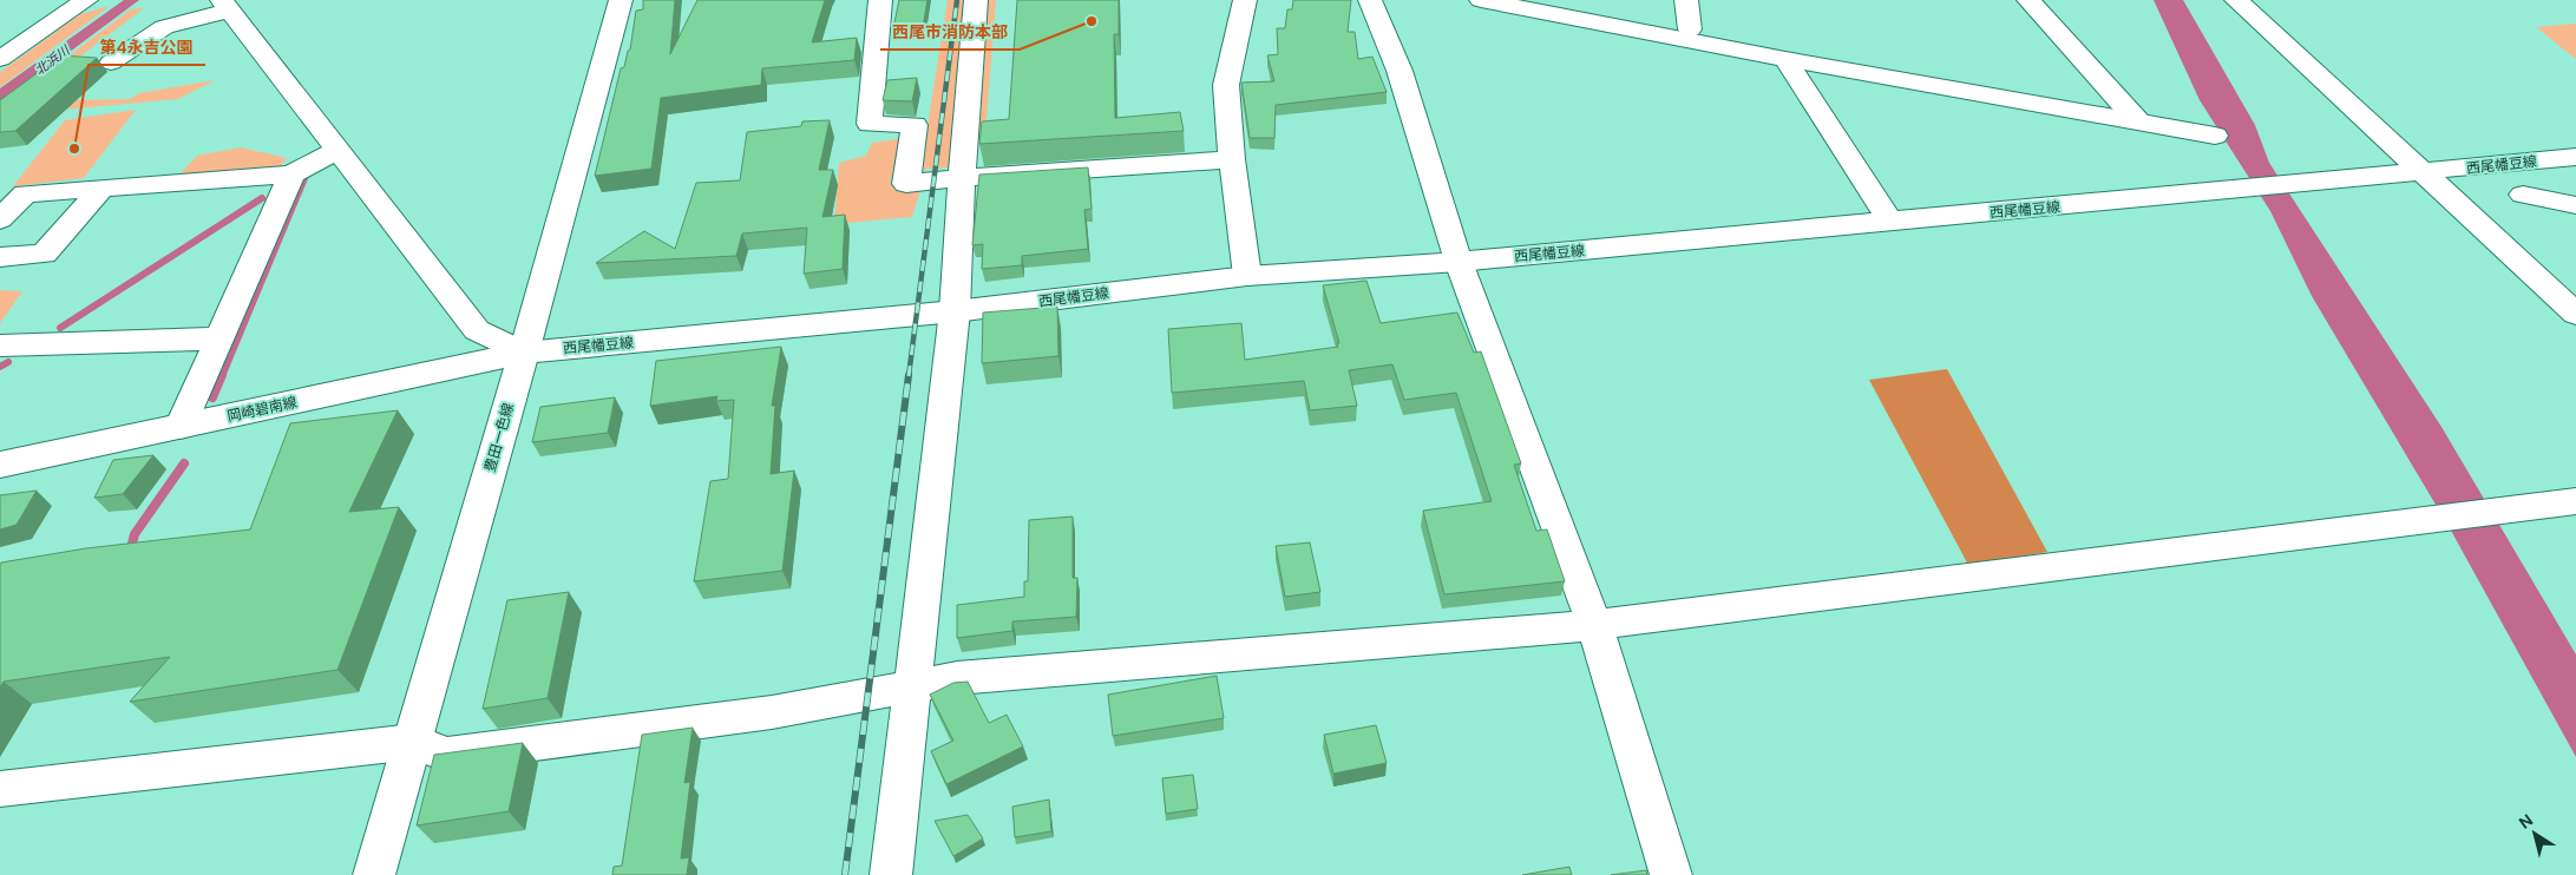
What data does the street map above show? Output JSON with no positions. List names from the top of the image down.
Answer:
{
  "streets": {
    "street": ["西尾幡豆線", "岡崎碧南線", "豊田一色線"]
  },
  "crossings": [
    ["西尾幡豆線", "岡崎碧南線"],
    ["西尾幡豆線", "豊田一色線"],
    ["岡崎碧南線", "豊田一色線"]
  ],
  "water": ["北浜川"],
  "places": ["西尾市消防本部", "第4永吉公園"],
  "north": "top left"
}
